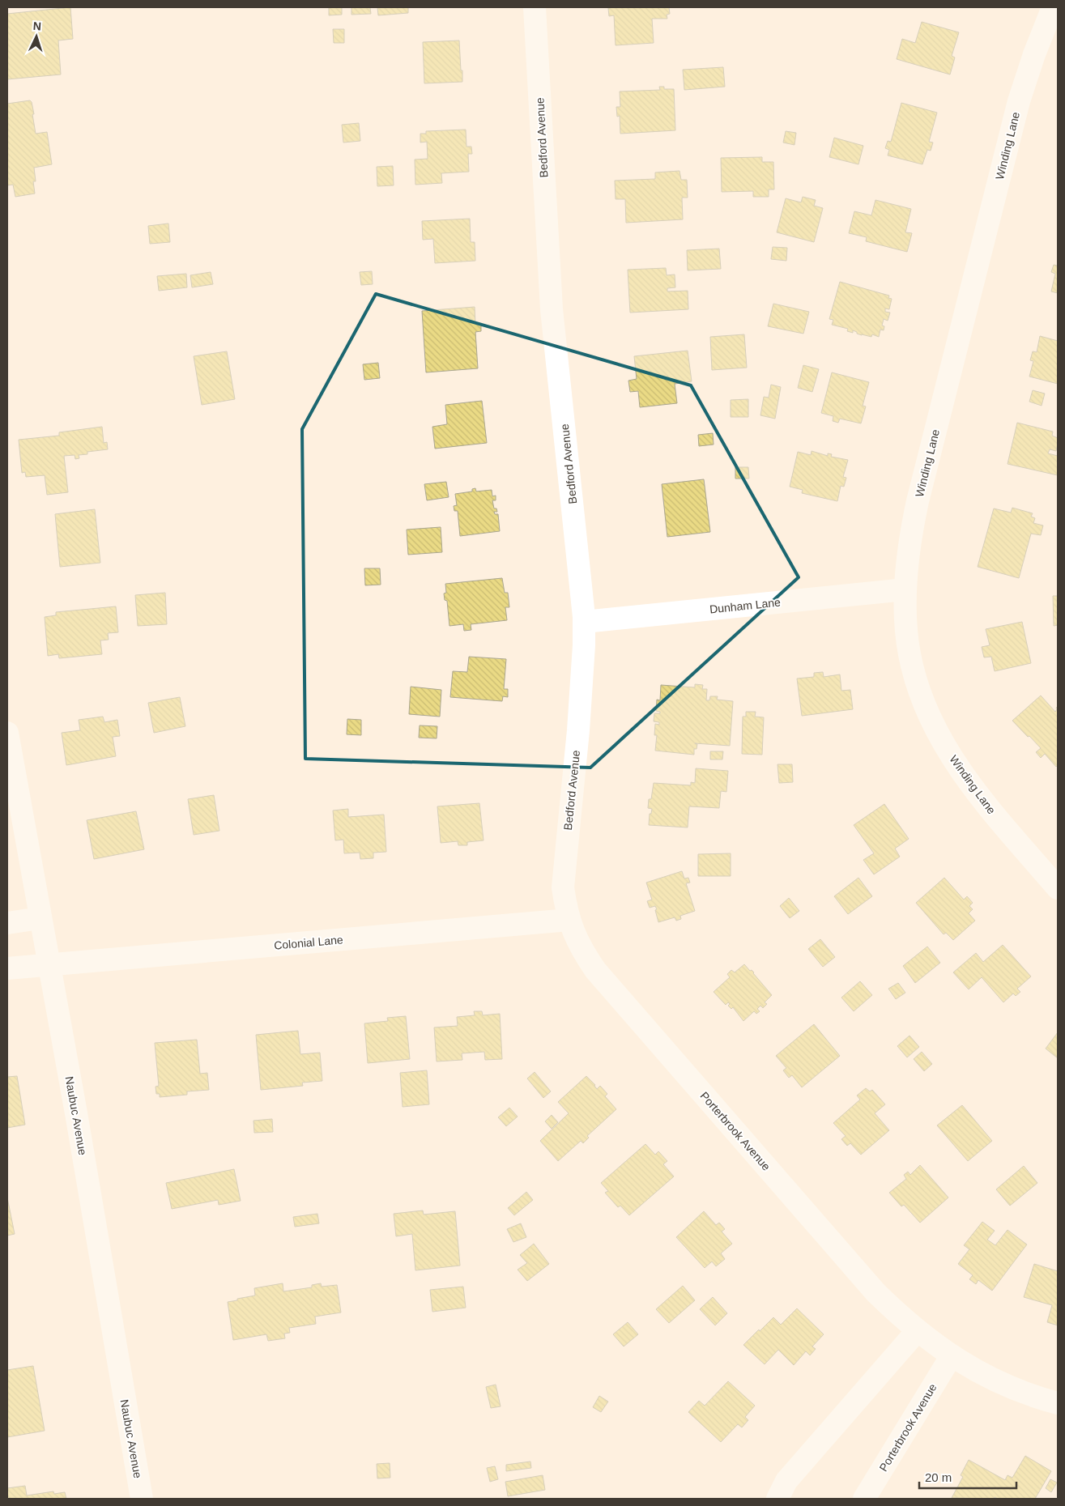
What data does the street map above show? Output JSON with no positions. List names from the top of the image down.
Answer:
{
  "streets": {
    "street": [
      "Bedford Avenue",
      "Winding Lane",
      "Dunham Lane",
      "Colonial Lane",
      "Naubuc Avenue",
      "Porterbrook Avenue"
    ]
  },
  "crossings": [
    ["Bedford Avenue", "Dunham Lane"],
    ["Bedford Avenue", "Colonial Lane"],
    ["Bedford Avenue", "Porterbrook Avenue"],
    ["Winding Lane", "Dunham Lane"],
    ["Colonial Lane", "Naubuc Avenue"],
    ["Colonial Lane", "Porterbrook Avenue"]
  ],
  "scale_bar": "20 m",
  "north": "top"
}
